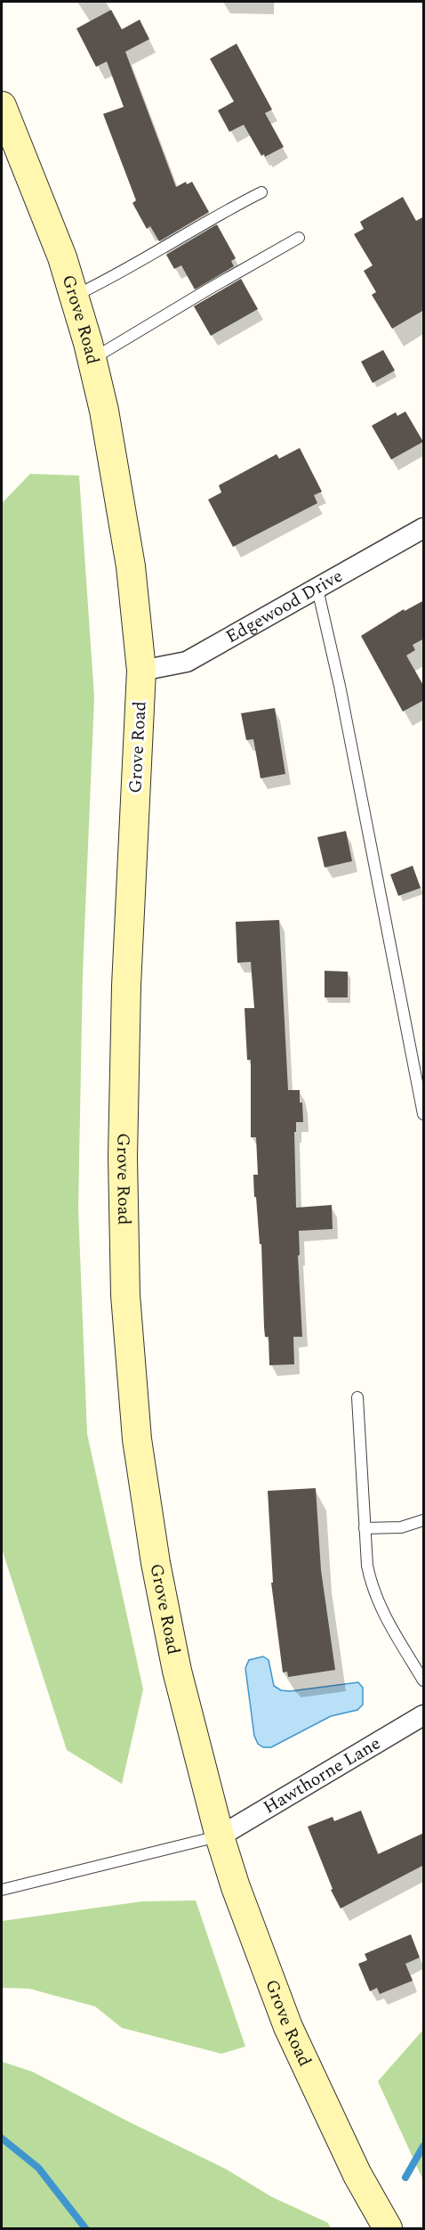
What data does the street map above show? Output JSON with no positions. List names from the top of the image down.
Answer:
{
  "streets": {
    "main road": ["Grove Road"],
    "street": ["Edgewood Drive", "Hawthorne Lane"]
  },
  "crossings": [
    ["Grove Road", "Edgewood Drive"],
    ["Grove Road", "Hawthorne Lane"]
  ]
}
